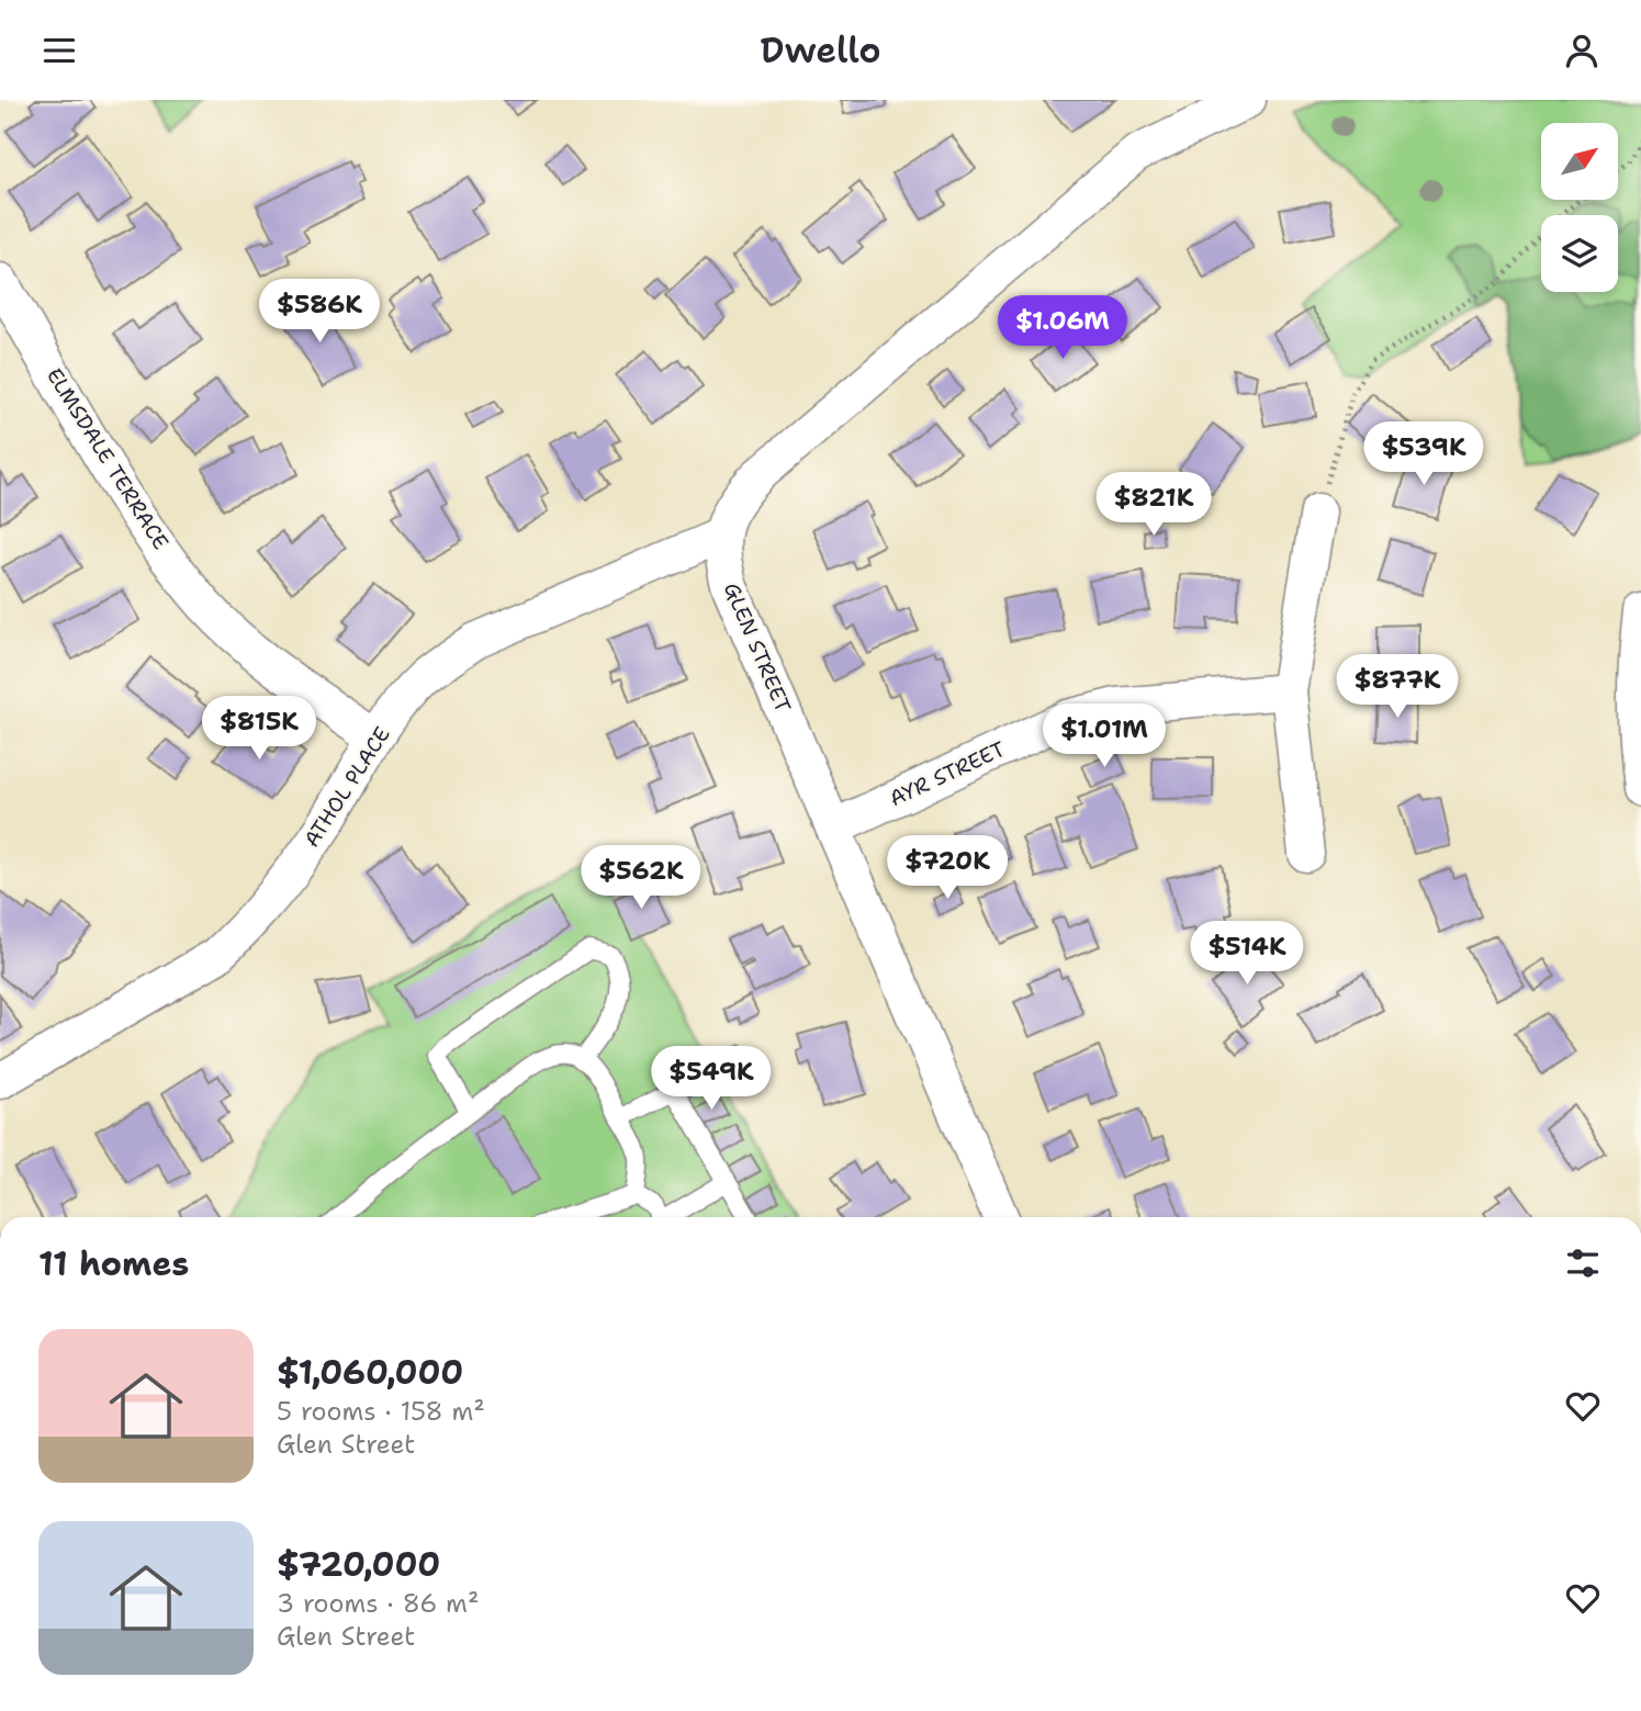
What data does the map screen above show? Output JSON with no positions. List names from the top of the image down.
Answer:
{
  "streets": {
    "street": [
      "ELMSDALE TERRACE",
      "GLEN STREET",
      "AYR STREET",
      "ATHOL PLACE"
    ]
  },
  "crossings": [
    ["ELMSDALE TERRACE", "ATHOL PLACE"],
    ["GLEN STREET", "AYR STREET"],
    ["GLEN STREET", "ATHOL PLACE"]
  ],
  "north": "top right",
  "page": {
    "header": "Dwello",
    "price": [
      "$586K",
      "$1.06M",
      "$539K",
      "$821K",
      "$877K",
      "$815K",
      "$1.01M",
      "$720K",
      "$562K",
      "$514K",
      "$549K"
    ],
    "heading": "11 homes",
    "list": [
      {
        "name": "$1,060,000",
        "note": "5 rooms · 158 m² · Glen Street"
      },
      {
        "name": "$720,000",
        "note": "3 rooms · 86 m² · Glen Street"
      }
    ]
  }
}
